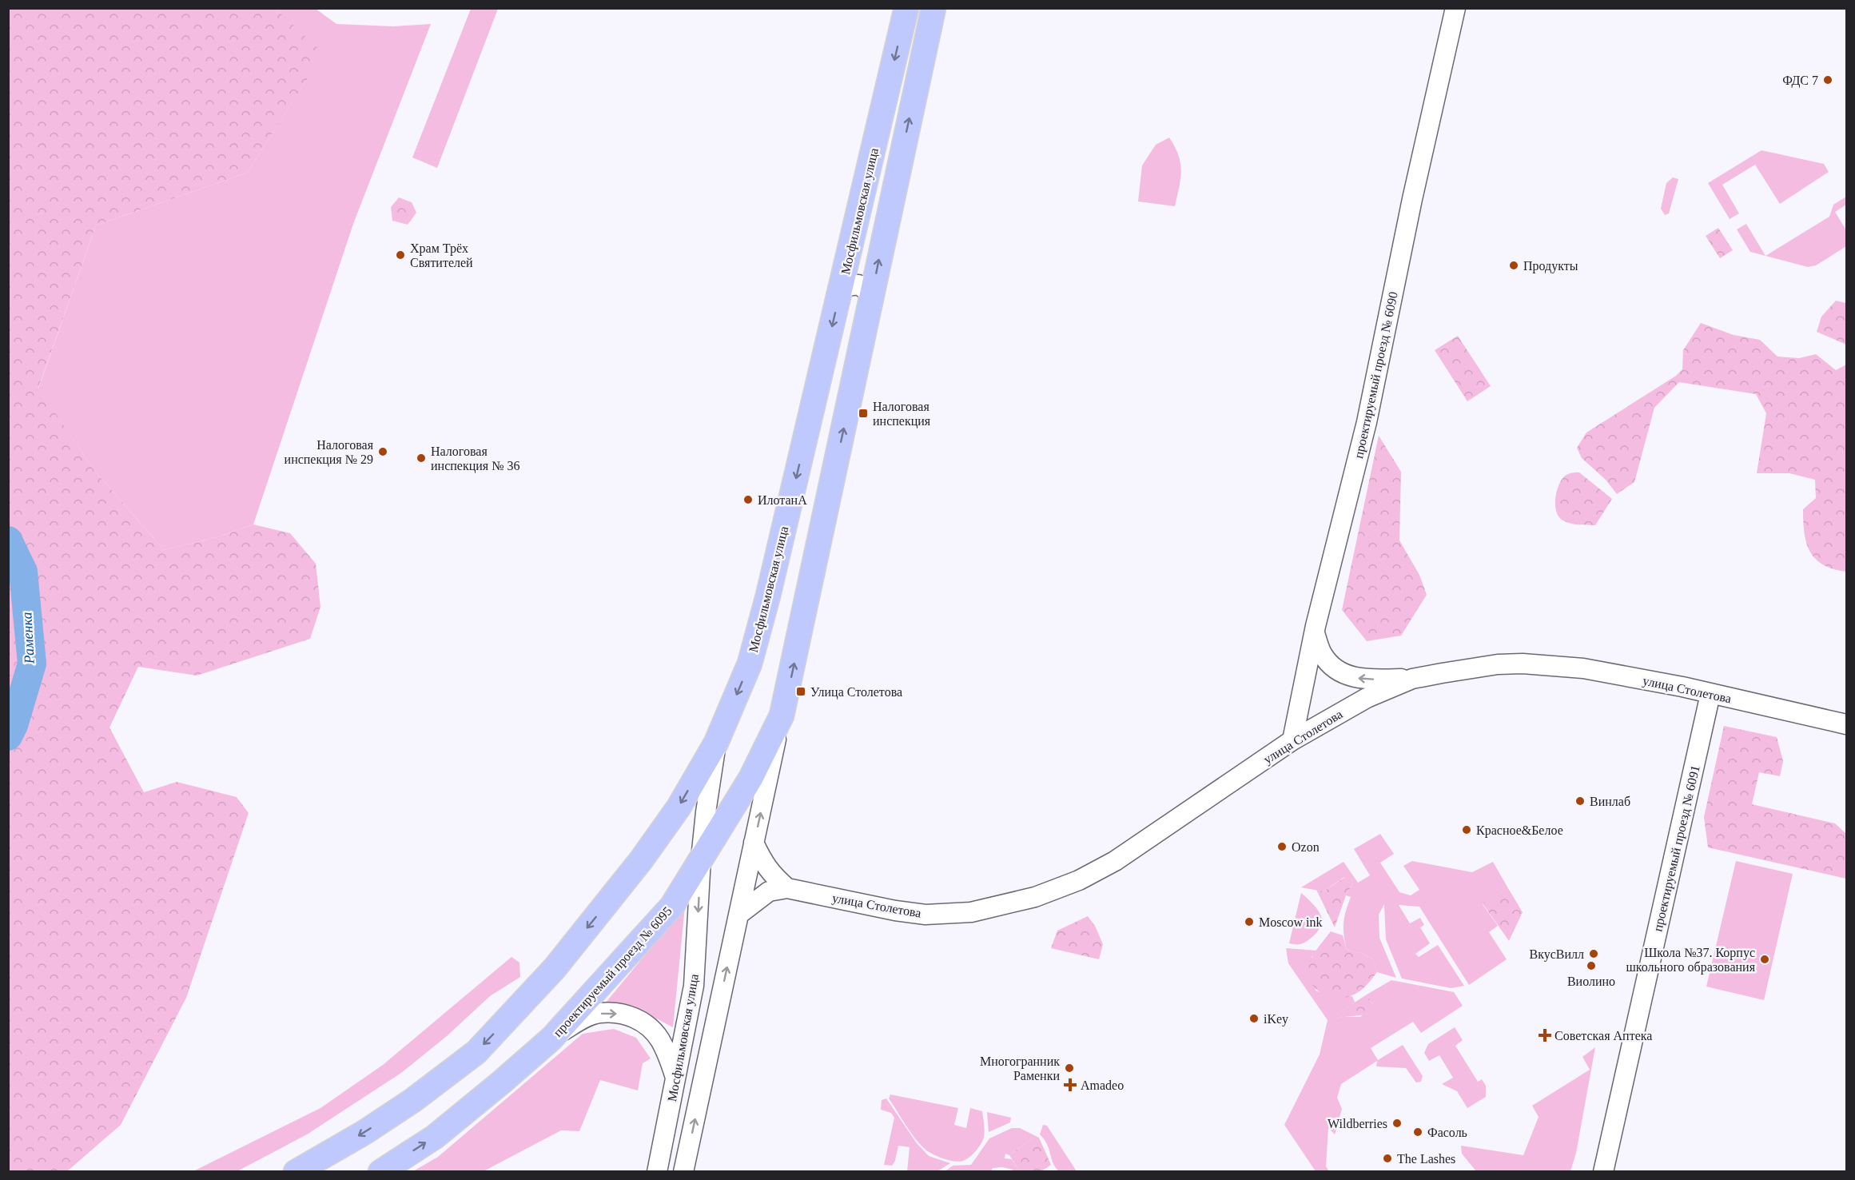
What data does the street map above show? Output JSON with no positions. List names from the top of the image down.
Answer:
{
  "streets": {
    "main road": ["Мосфильмовская улица", "проектируемый проезд № 6095"],
    "street": ["проектируемый проезд № 6090", "улица Столетова", "проектируемый проезд № 6091"]
  },
  "crossings": [
    ["Мосфильмовская улица", "улица Столетова"],
    ["Мосфильмовская улица", "проектируемый проезд № 6095"],
    ["проектируемый проезд № 6090", "улица Столетова"],
    ["улица Столетова", "проектируемый проезд № 6091"]
  ],
  "water": ["Раменка"],
  "places": {
    "other": [
      "ФДС 7",
      "Храм Трёх Святителей",
      "Продукты",
      "Налоговая инспекция № 29",
      "Налоговая инспекция № 36",
      "ИлотанА",
      "Винлаб",
      "Красное&Белое",
      "Ozon",
      "Moscow ink",
      "ВкусВилл",
      "Школа №37. Корпус школьного образования",
      "Виолино",
      "iKey",
      "Многогранник Раменки",
      "Wildberries",
      "Фасоль",
      "The Lashes"
    ],
    "transit": ["Налоговая инспекция", "Улица Столетова"],
    "health": ["Советская Аптека", "Amadeo"]
  }
}
